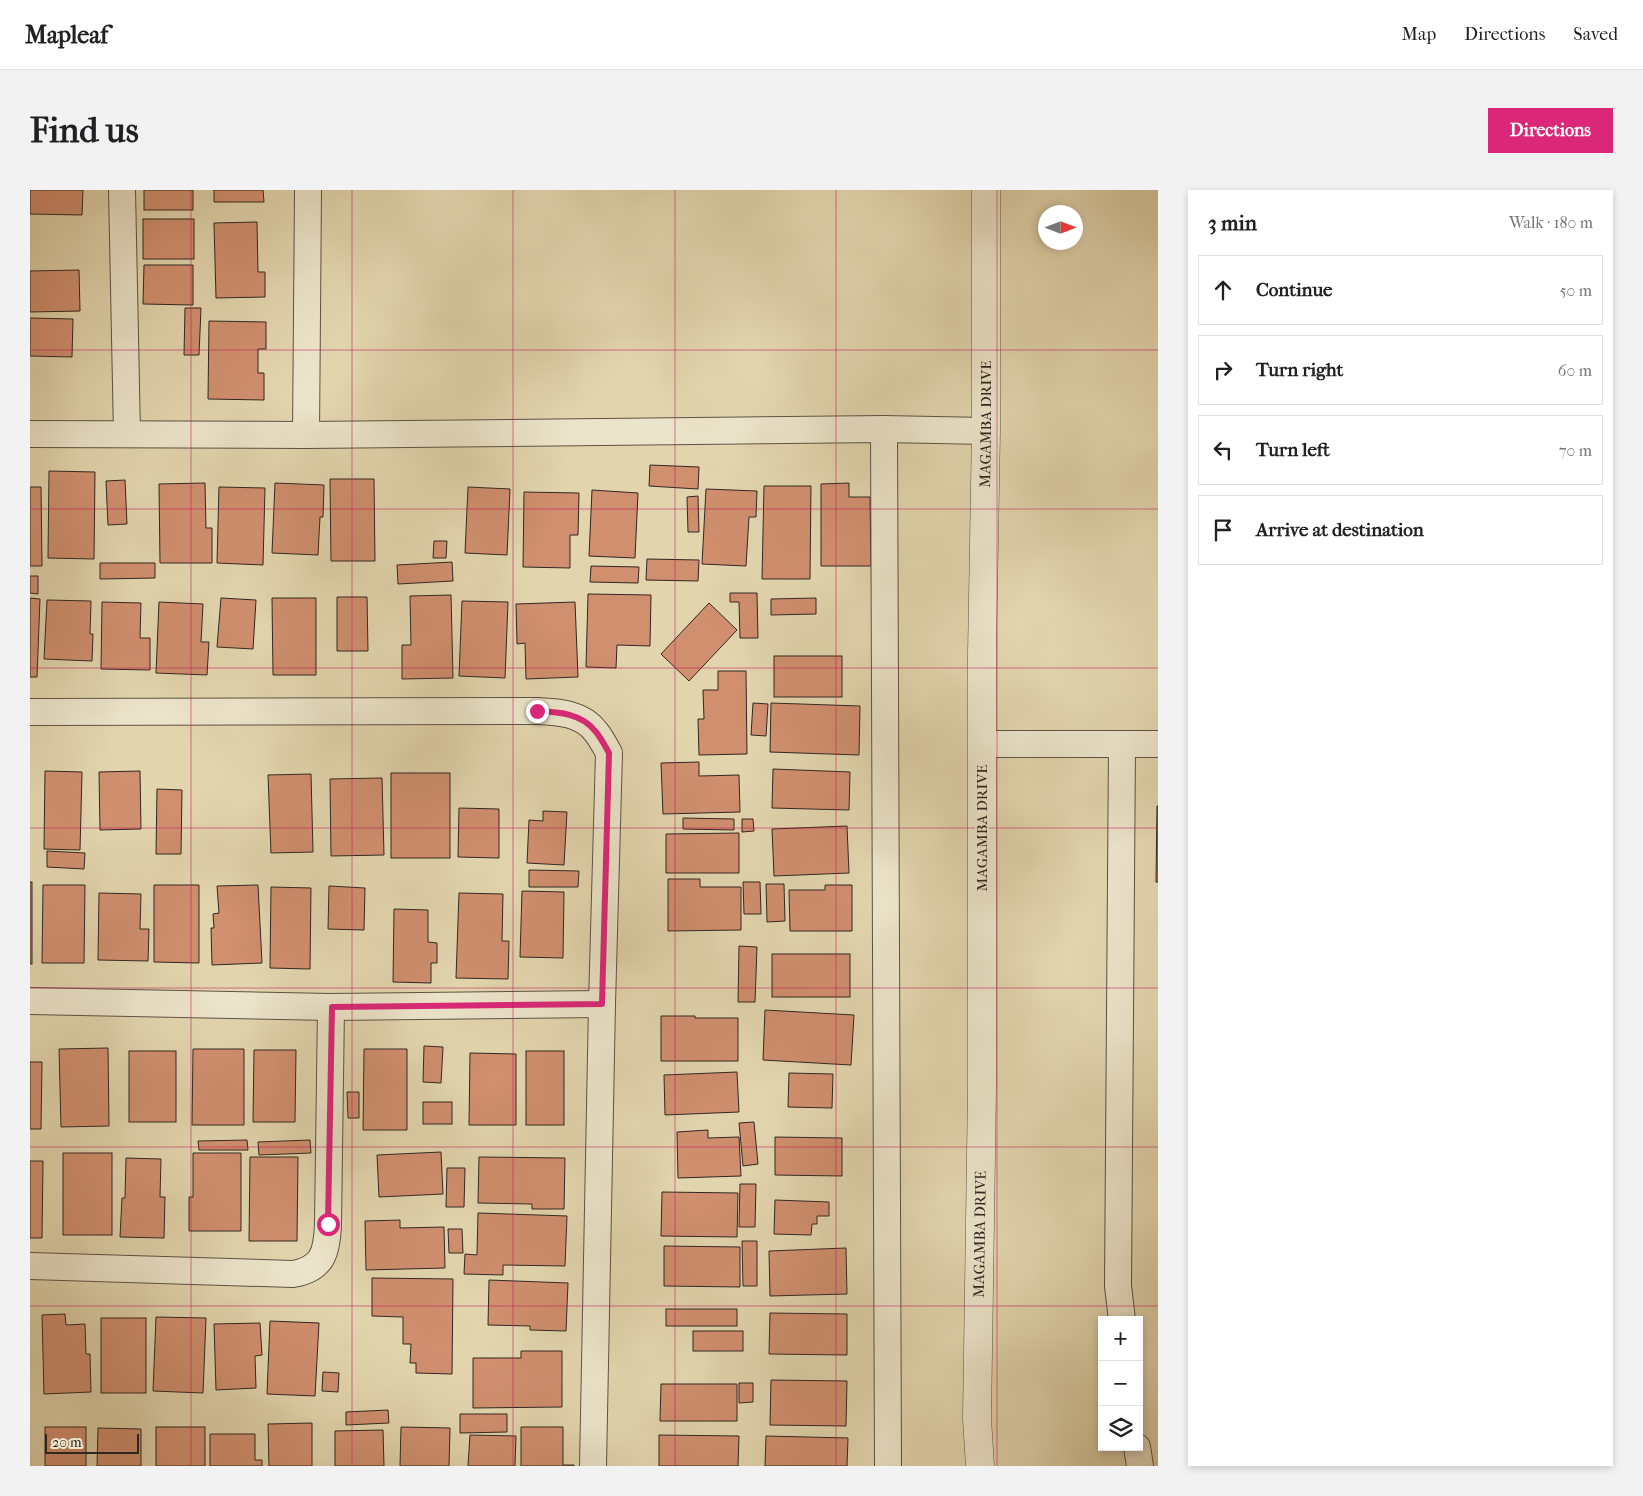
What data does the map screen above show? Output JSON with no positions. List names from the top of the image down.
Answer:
{
  "streets": {
    "street": ["MAGAMBA DRIVE"]
  },
  "scale_bar": "20 m",
  "north": "right",
  "page": {
    "header": "Mapleaf",
    "nav": ["Map", "Directions", "Saved"],
    "buttons": "Directions",
    "title": "Find us",
    "heading": ["3 min", "Walk · 180 m"],
    "list": [
      ["Continue", "50 m"],
      ["Turn right", "60 m"],
      ["Turn left", "70 m"],
      "Arrive at destination"
    ],
    "map_buttons": ["+", "−"],
    "scale": "20 m"
  }
}
